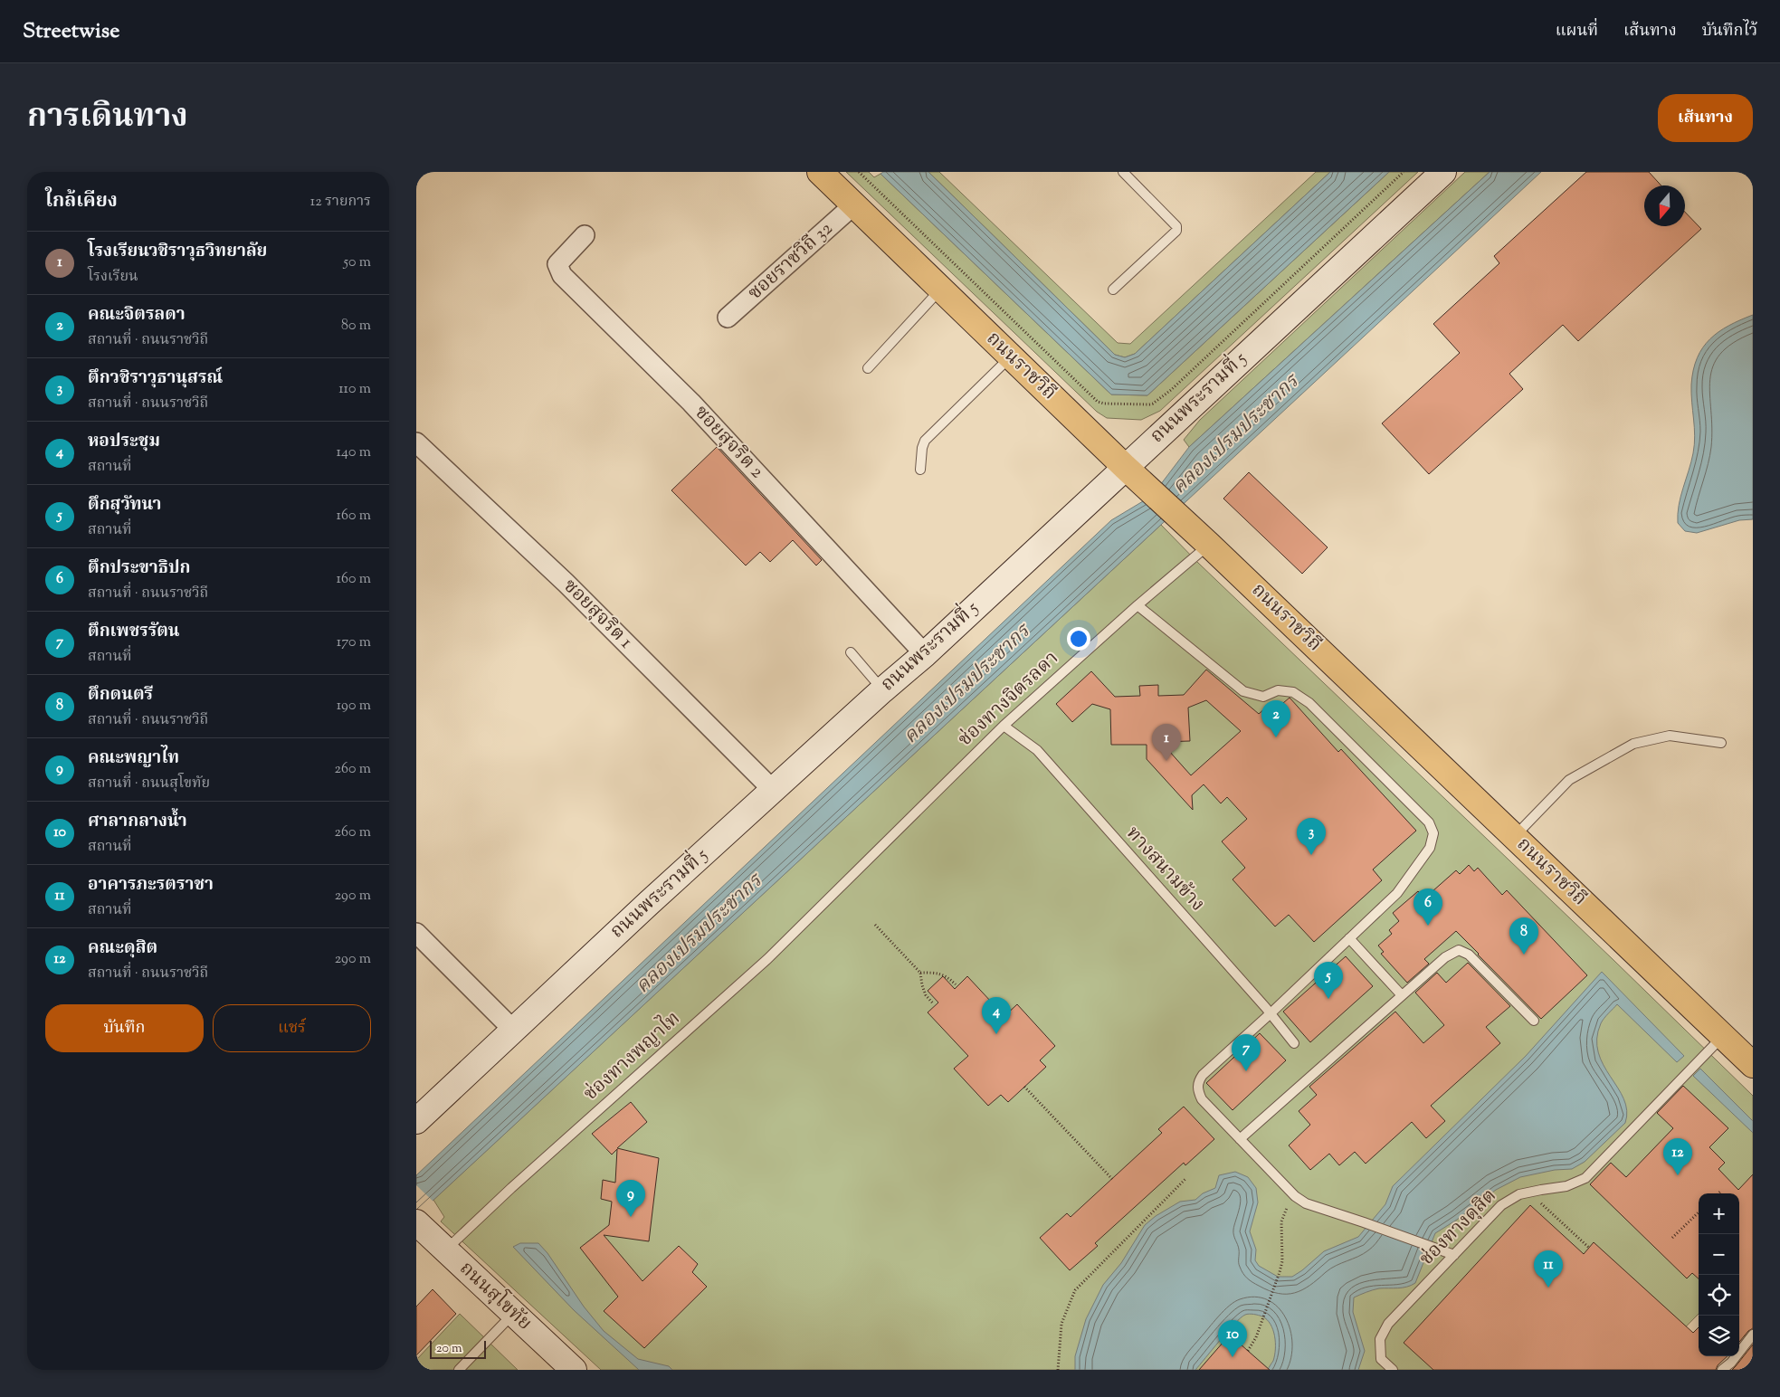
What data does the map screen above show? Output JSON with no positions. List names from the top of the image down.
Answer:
{
  "streets": {
    "main road": ["ถนนราชวิถี", "ถนนพระรามที่ 5", "ถนนสุโขทัย"],
    "street": ["ซอยราชวิถี 32", "ซอยสุจริต 2", "ซอยสุจริต 1"],
    "lane": [
      "ช่องทางจิตรลดา",
      "ทางสนามข้าง",
      "ช่องทางพญาไท",
      "ช่องทางดุสิต"
    ]
  },
  "crossings": [
    ["ซอยราชวิถี 32", "ถนนราชวิถี"],
    ["ถนนราชวิถี", "ถนนพระรามที่ 5"],
    ["ถนนราชวิถี", "ช่องทางจิตรลดา"],
    ["ถนนราชวิถี", "ช่องทางดุสิต"],
    ["ถนนพระรามที่ 5", "ซอยสุจริต 2"],
    ["ถนนพระรามที่ 5", "ซอยสุจริต 1"],
    ["ช่องทางจิตรลดา", "ทางสนามข้าง"],
    ["ช่องทางจิตรลดา", "ช่องทางพญาไท"],
    ["ช่องทางพญาไท", "ถนนสุโขทัย"]
  ],
  "water": ["คลองเปรมประชากร"],
  "scale_bar": "20 m",
  "north": "bottom",
  "page": {
    "header": "Streetwise",
    "nav": ["แผนที่", "เส้นทาง", "บันทึกไว้"],
    "title": "การเดินทาง",
    "buttons": [
      "เส้นทาง",
      ["บันทึก", "แชร์"]
    ],
    "heading": ["ใกล้เคียง", "12 รายการ"],
    "list": [
      {
        "mark": "1",
        "name": "โรงเรียนวชิราวุธวิทยาลัย",
        "note": "โรงเรียน",
        "value": "50 m"
      },
      {
        "mark": "2",
        "name": "คณะจิตรลดา",
        "note": "สถานที่ · ถนนราชวิถี",
        "value": "80 m"
      },
      {
        "mark": "3",
        "name": "ตึกวชิราวุธานุสรณ์",
        "note": "สถานที่ · ถนนราชวิถี",
        "value": "110 m"
      },
      {
        "mark": "4",
        "name": "หอประชุม",
        "note": "สถานที่",
        "value": "140 m"
      },
      {
        "mark": "5",
        "name": "ตึกสุวัทนา",
        "note": "สถานที่",
        "value": "160 m"
      },
      {
        "mark": "6",
        "name": "ตึกประขาธิปก",
        "note": "สถานที่ · ถนนราชวิถี",
        "value": "160 m"
      },
      {
        "mark": "7",
        "name": "ตึกเพชรรัตน",
        "note": "สถานที่",
        "value": "170 m"
      },
      {
        "mark": "8",
        "name": "ตึกดนตรี",
        "note": "สถานที่ · ถนนราชวิถี",
        "value": "190 m"
      },
      {
        "mark": "9",
        "name": "คณะพญาไท",
        "note": "สถานที่ · ถนนสุโขทัย",
        "value": "260 m"
      },
      {
        "mark": "10",
        "name": "ศาลากลางน้ำ",
        "note": "สถานที่",
        "value": "260 m"
      },
      {
        "mark": "11",
        "name": "อาคารภะรตราชา",
        "note": "สถานที่",
        "value": "290 m"
      },
      {
        "mark": "12",
        "name": "คณะดุสิต",
        "note": "สถานที่ · ถนนราชวิถี",
        "value": "290 m"
      }
    ],
    "pins": [
      "2",
      "1",
      "3",
      "6",
      "8",
      "5",
      "4",
      "7",
      "12",
      "9",
      "11",
      "10"
    ],
    "map_buttons": ["+", "−"],
    "scale": "20 m"
  }
}
